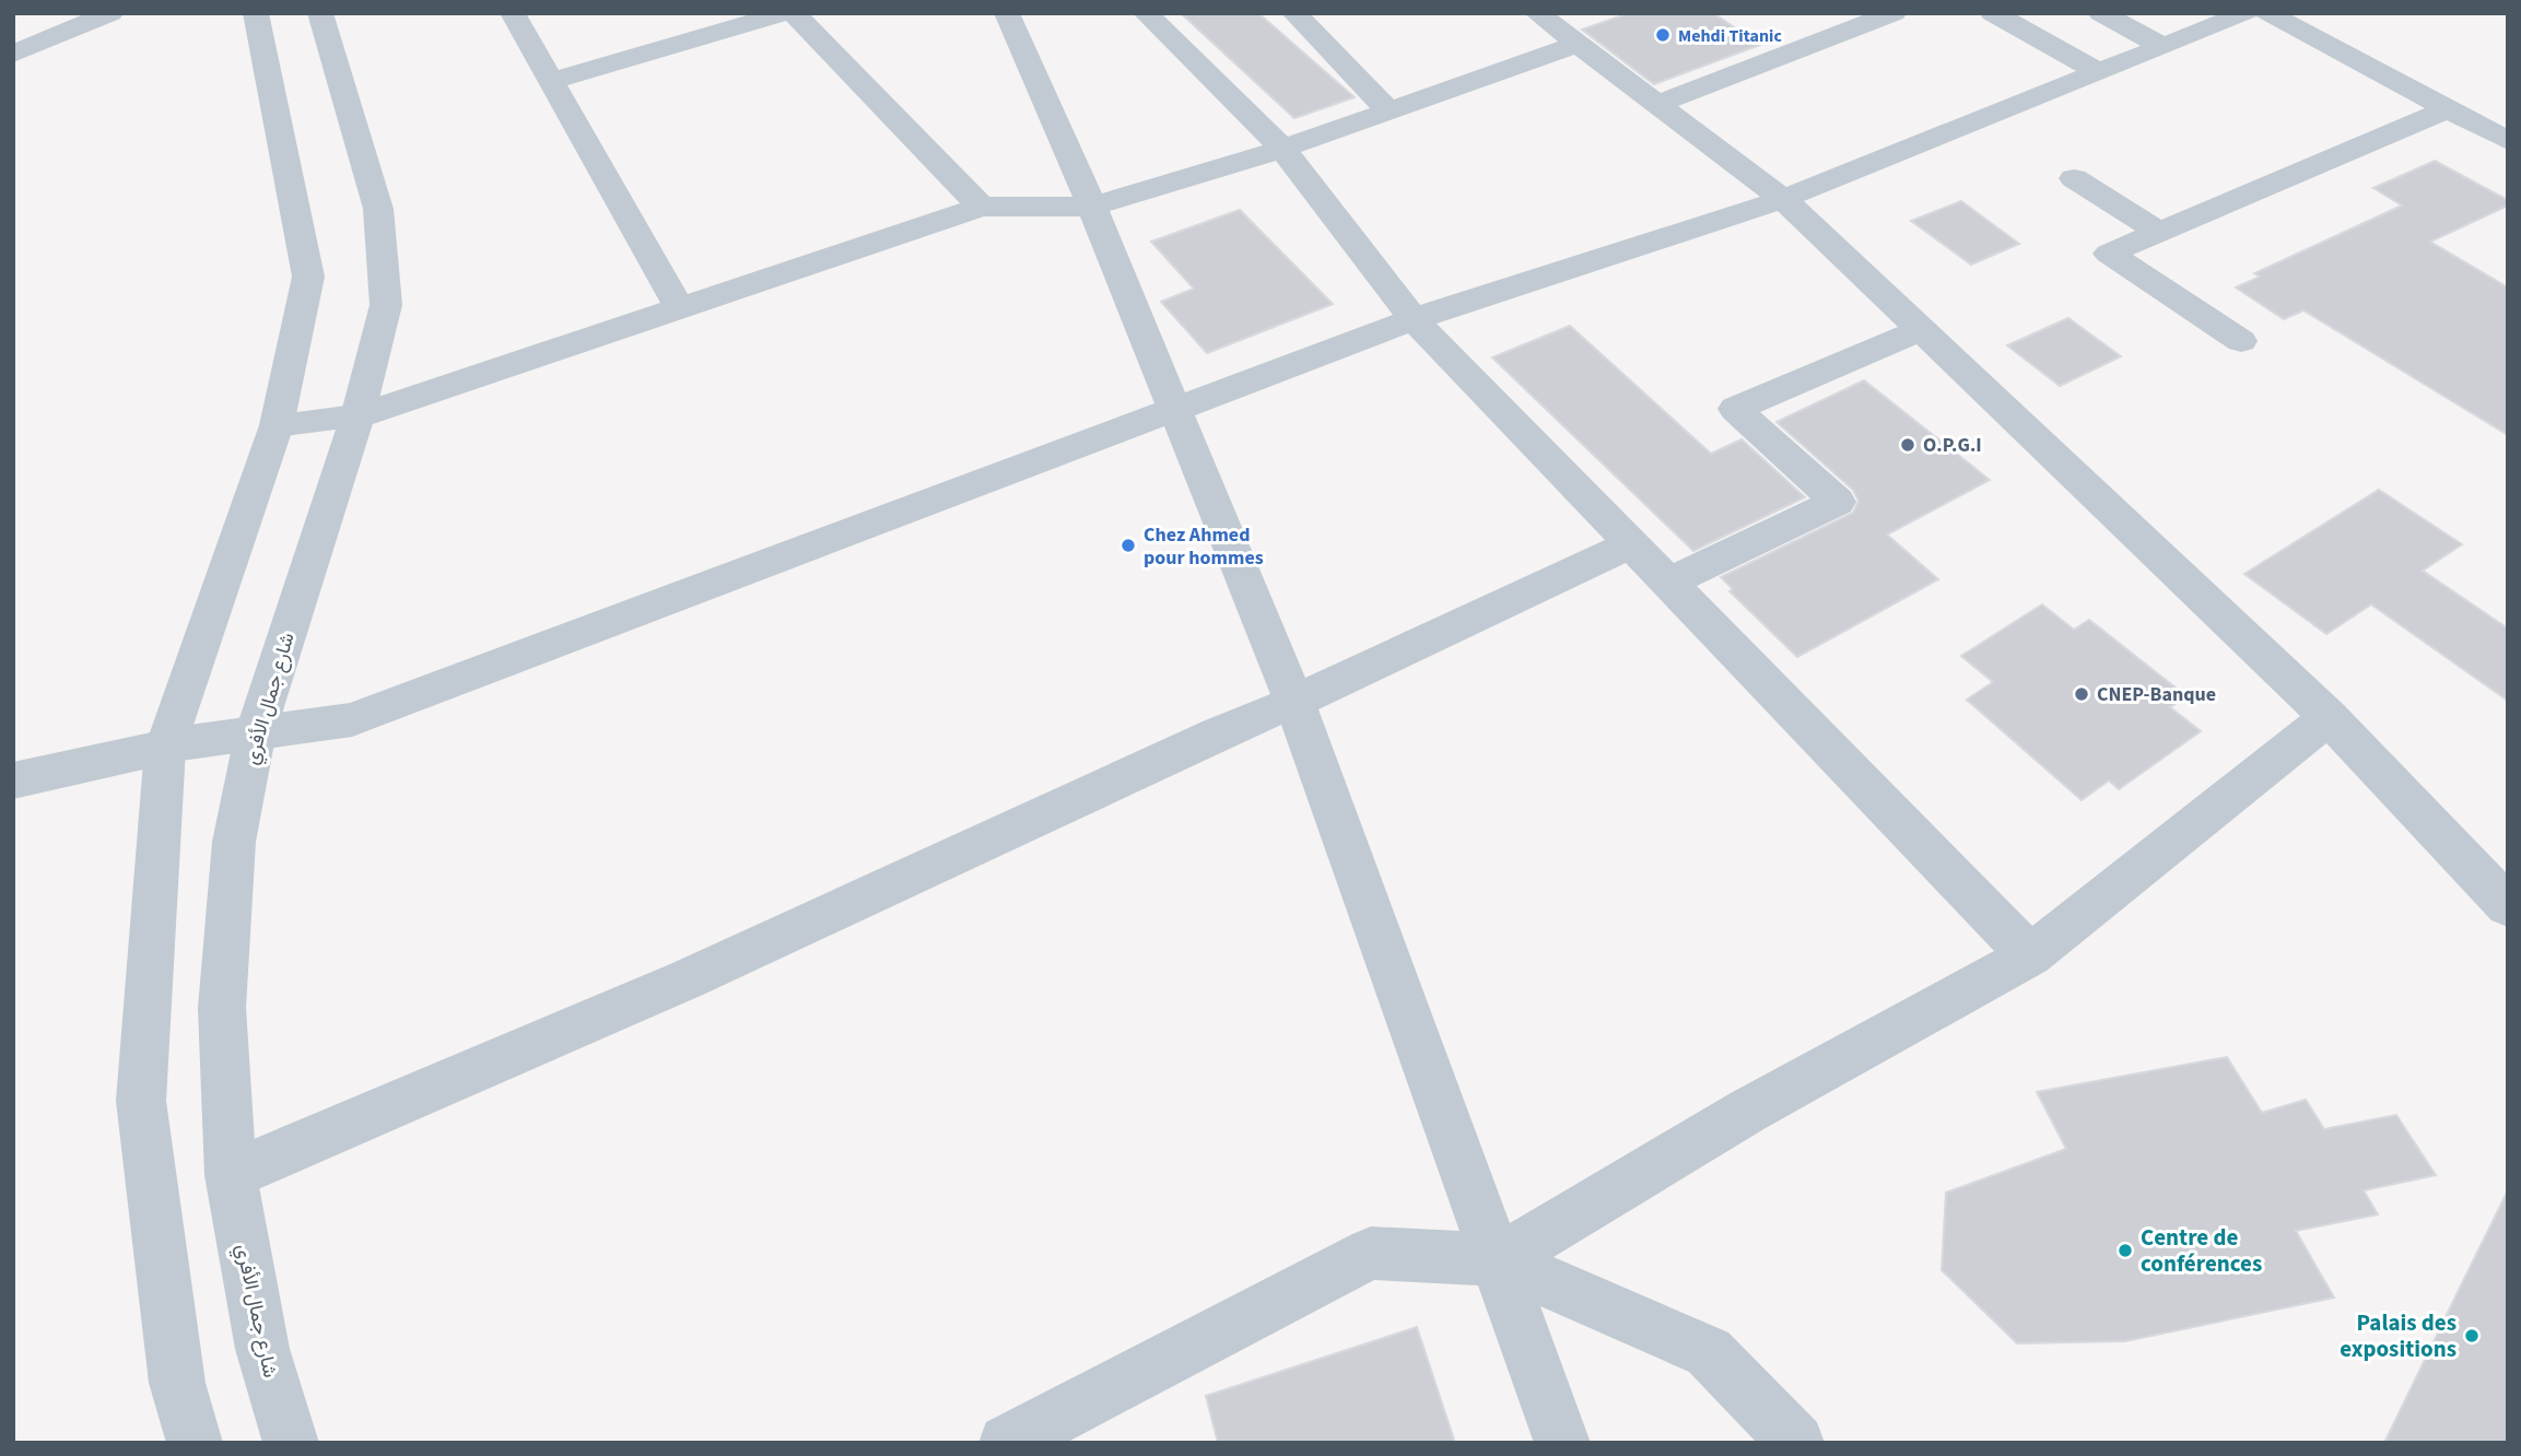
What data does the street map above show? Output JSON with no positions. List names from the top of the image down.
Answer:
{
  "streets": {
    "street": ["شارع جمال الأفري"]
  },
  "places": [
    "Mehdi Titanic",
    "O.P.G.I",
    "Chez Ahmed pour hommes",
    "CNEP-Banque",
    "Centre de conférences",
    "Palais des expositions"
  ]
}
